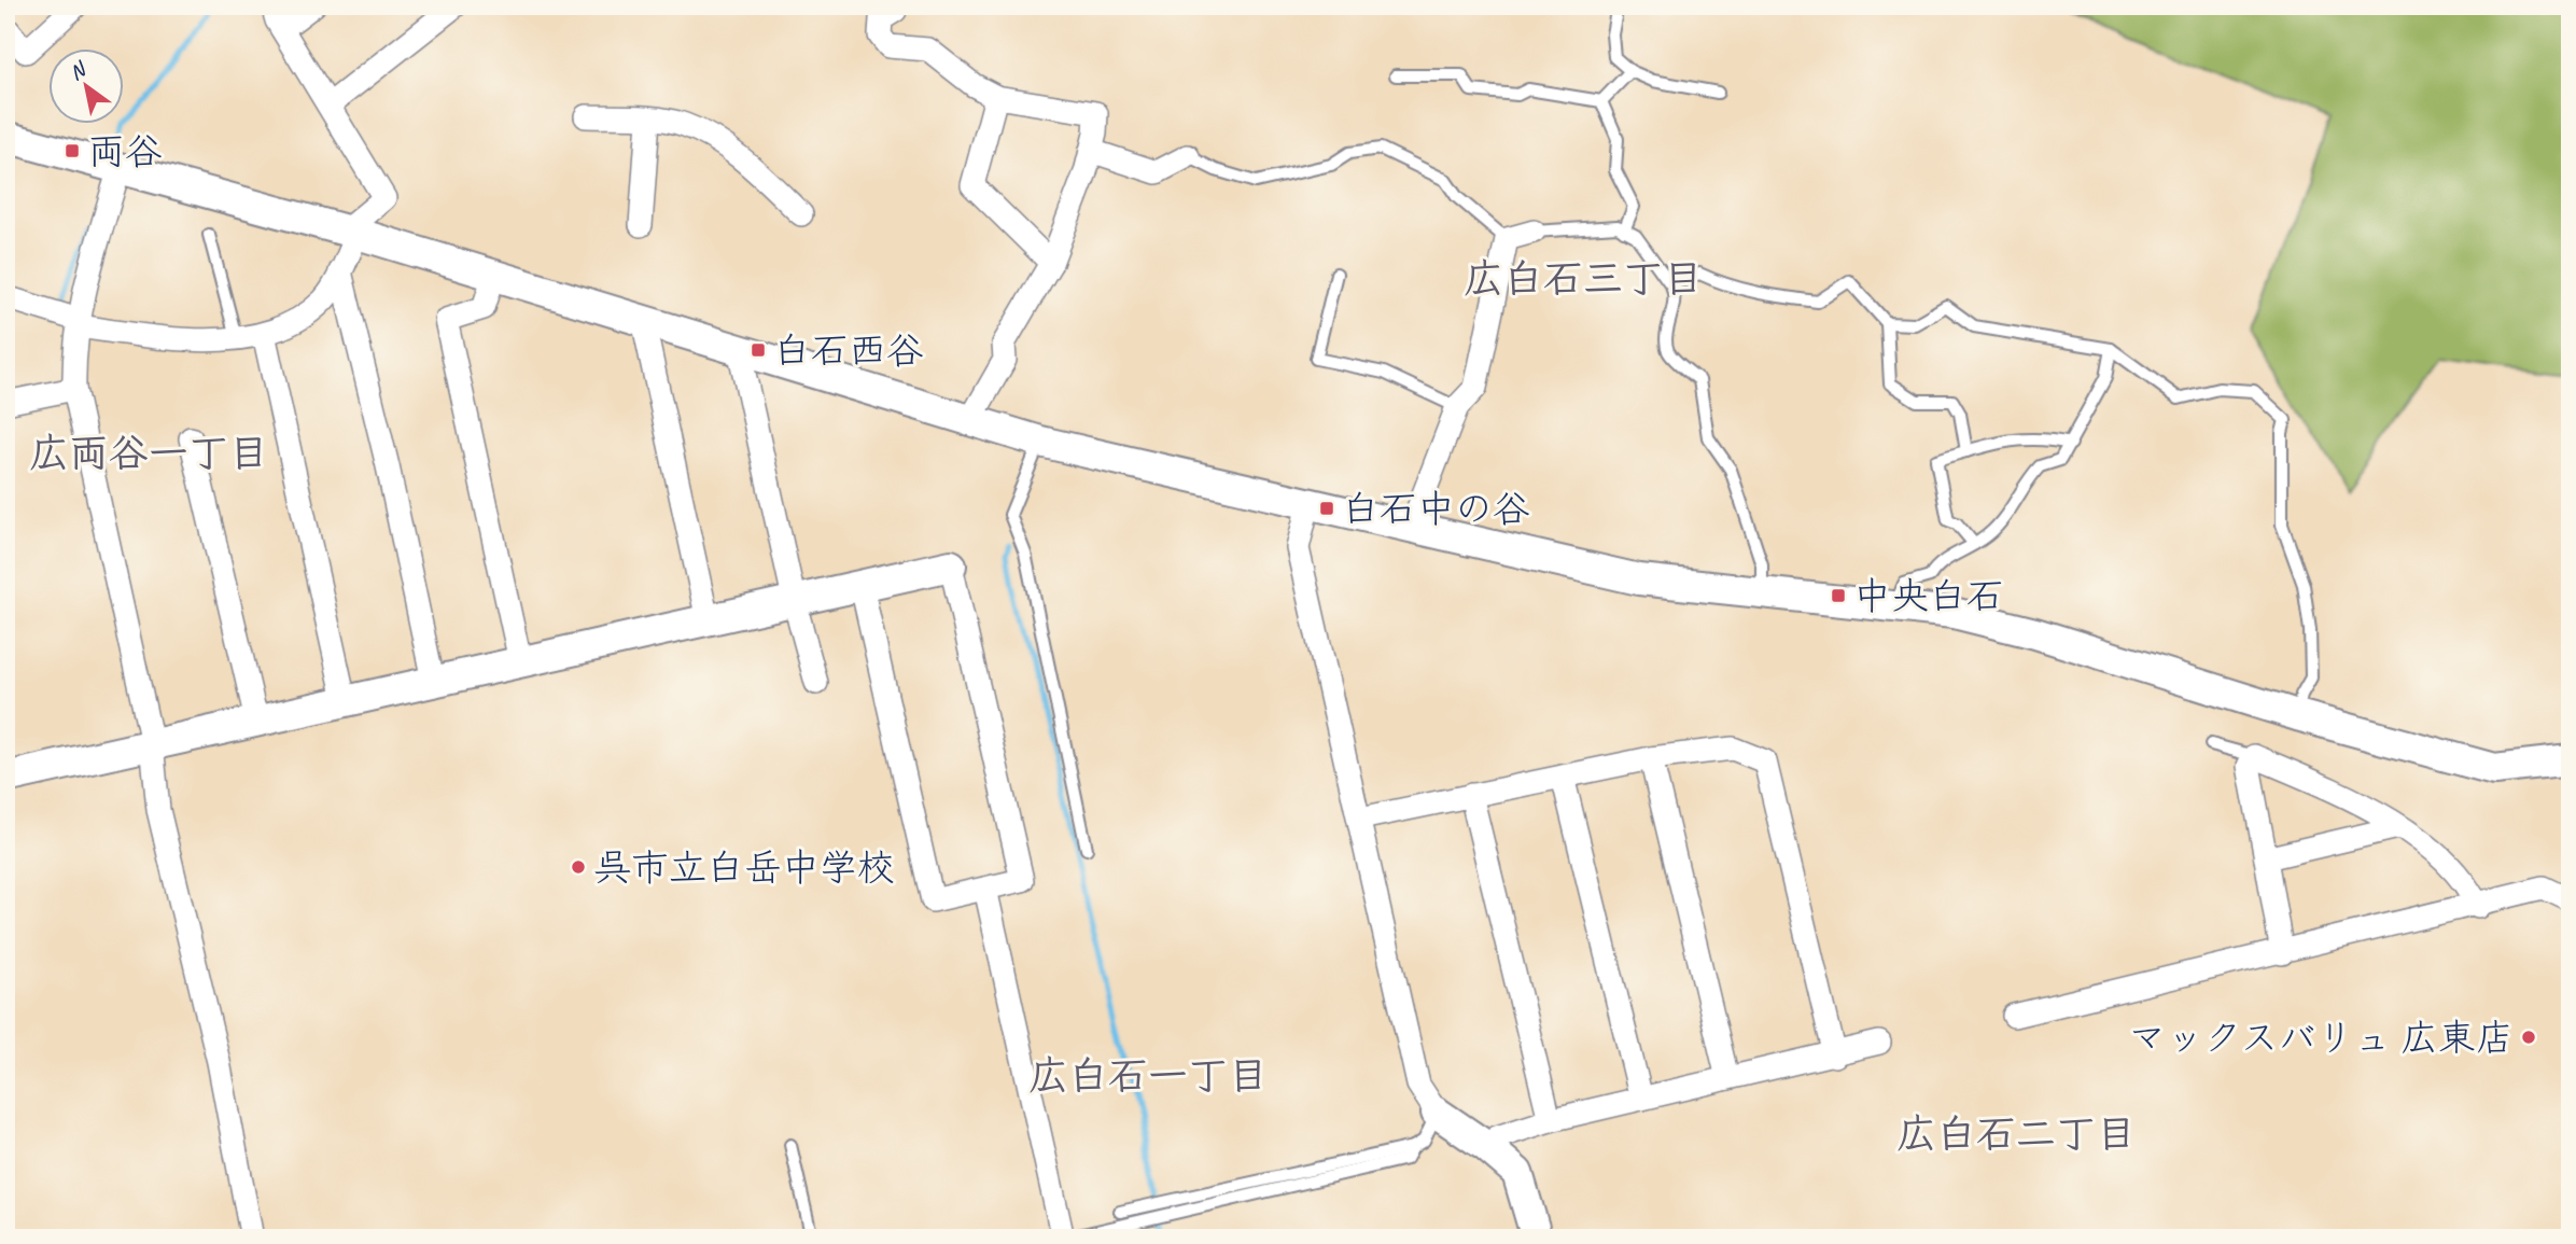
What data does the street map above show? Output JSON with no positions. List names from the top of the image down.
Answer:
{
  "districts": [
    "広白石三丁目",
    "広両谷一丁目",
    "広白石一丁目",
    "広白石二丁目"
  ],
  "places": {
    "transit": [
      "両谷",
      "白石西谷",
      "白石中の谷",
      "中央白石"
    ],
    "other": ["呉市立白岳中学校", "マックスバリュ 広東店"]
  },
  "north": "top left"
}
